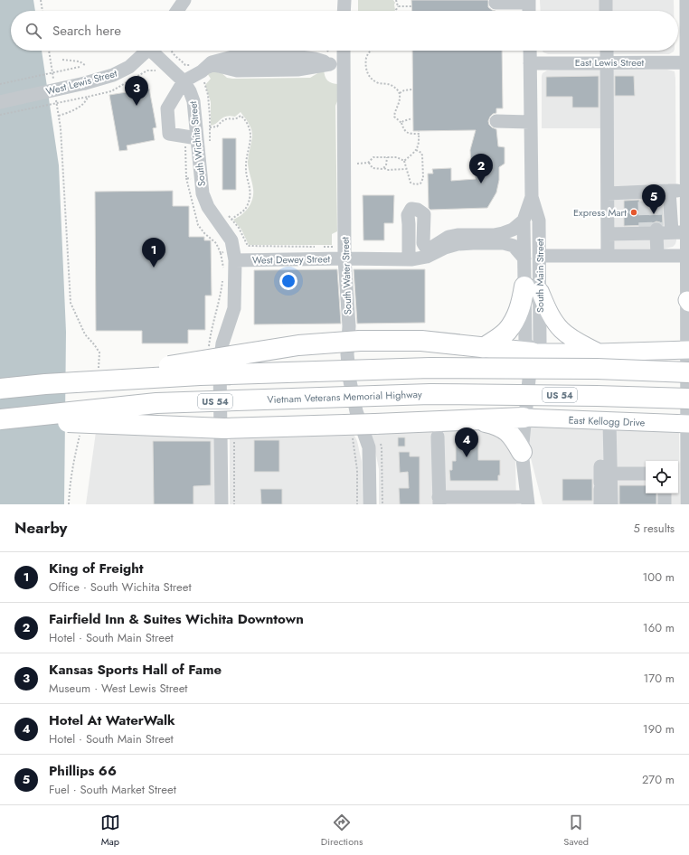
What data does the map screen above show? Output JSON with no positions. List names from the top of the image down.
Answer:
{
  "streets": {
    "highway": ["US 54", "Vietnam Veterans Memorial Highway"],
    "main road": ["East Kellogg Drive"],
    "street": [
      "East Lewis Street",
      "West Lewis Street",
      "South Wichita Street",
      "West Dewey Street",
      "South Water Street",
      "South Main Street"
    ]
  },
  "crossings": [
    ["East Lewis Street", "South Main Street"],
    ["South Wichita Street", "West Dewey Street"],
    ["West Dewey Street", "South Water Street"],
    ["West Dewey Street", "South Main Street"],
    ["South Main Street", "East Kellogg Drive"]
  ],
  "places": ["Express Mart"],
  "page": {
    "search": "Search here",
    "pins": [
      "3",
      "2",
      "5",
      "1",
      "4"
    ],
    "heading": ["Nearby", "5 results"],
    "list": [
      {
        "mark": "1",
        "name": "King of Freight",
        "note": "Office · South Wichita Street",
        "value": "100 m"
      },
      {
        "mark": "2",
        "name": "Fairfield Inn & Suites Wichita Downtown",
        "note": "Hotel · South Main Street",
        "value": "160 m"
      },
      {
        "mark": "3",
        "name": "Kansas Sports Hall of Fame",
        "note": "Museum · West Lewis Street",
        "value": "170 m"
      },
      {
        "mark": "4",
        "name": "Hotel At WaterWalk",
        "note": "Hotel · South Main Street",
        "value": "190 m"
      },
      {
        "mark": "5",
        "name": "Phillips 66",
        "note": "Fuel · South Market Street",
        "value": "270 m"
      }
    ],
    "nav": ["Map", "Directions", "Saved"]
  }
}
